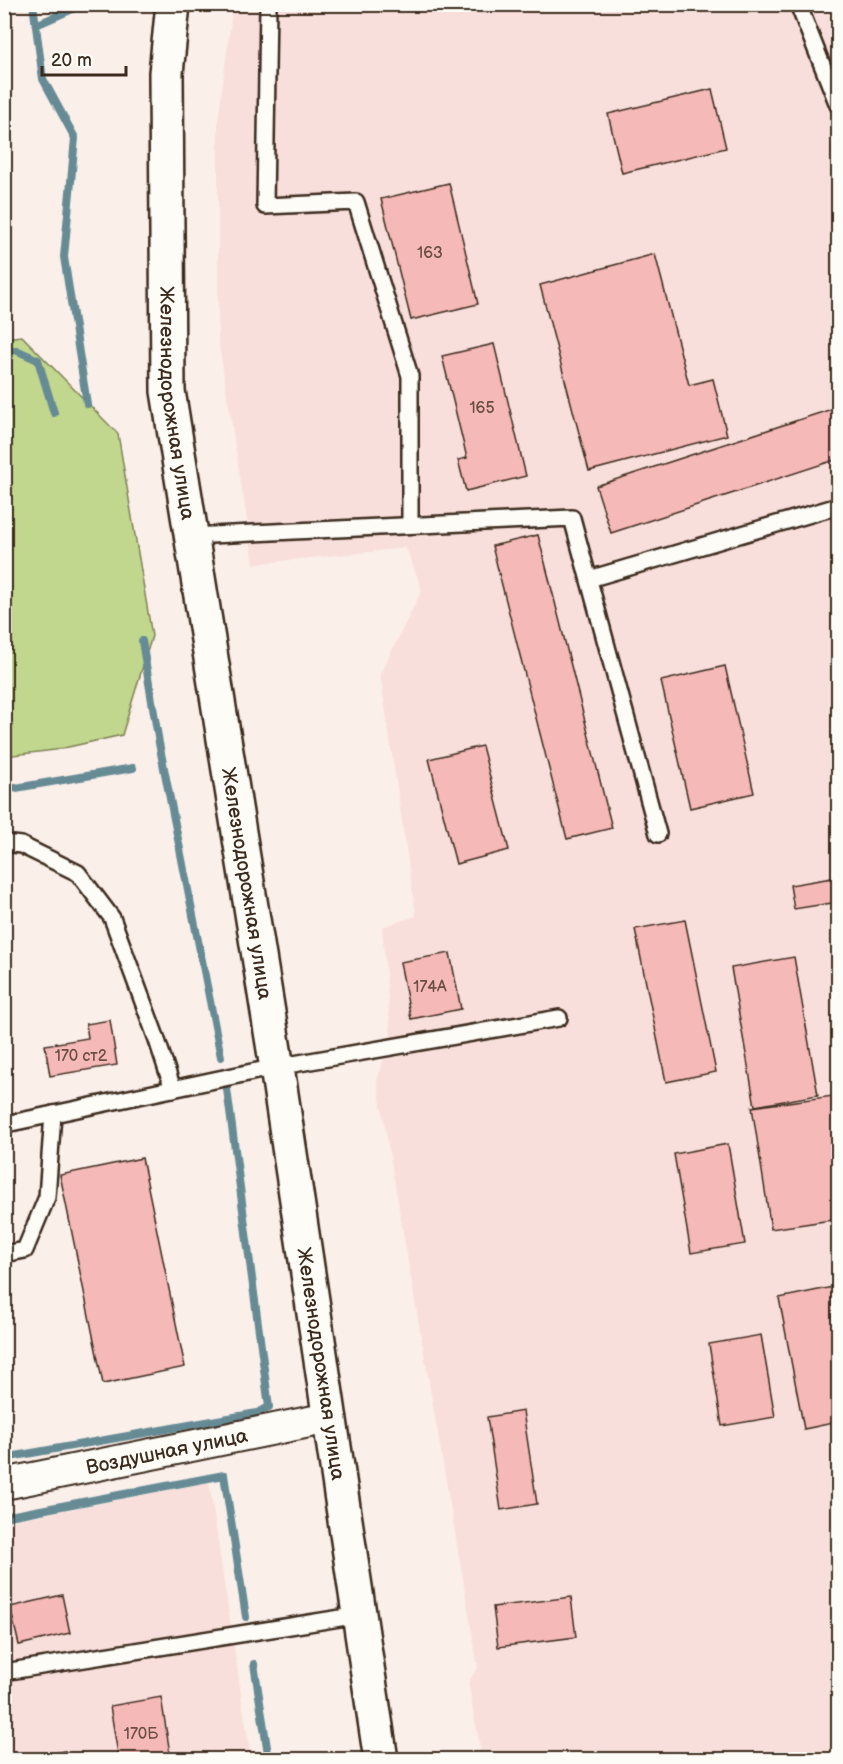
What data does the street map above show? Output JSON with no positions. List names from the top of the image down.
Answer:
{
  "streets": {
    "main road": ["Железнодорожная улица"],
    "street": ["Воздушная улица"]
  },
  "crossings": [
    ["Железнодорожная улица", "Воздушная улица"]
  ],
  "house_numbers": [
    "163",
    "165",
    "174А",
    "170 ст2",
    "170Б"
  ],
  "scale_bar": "20 m"
}
